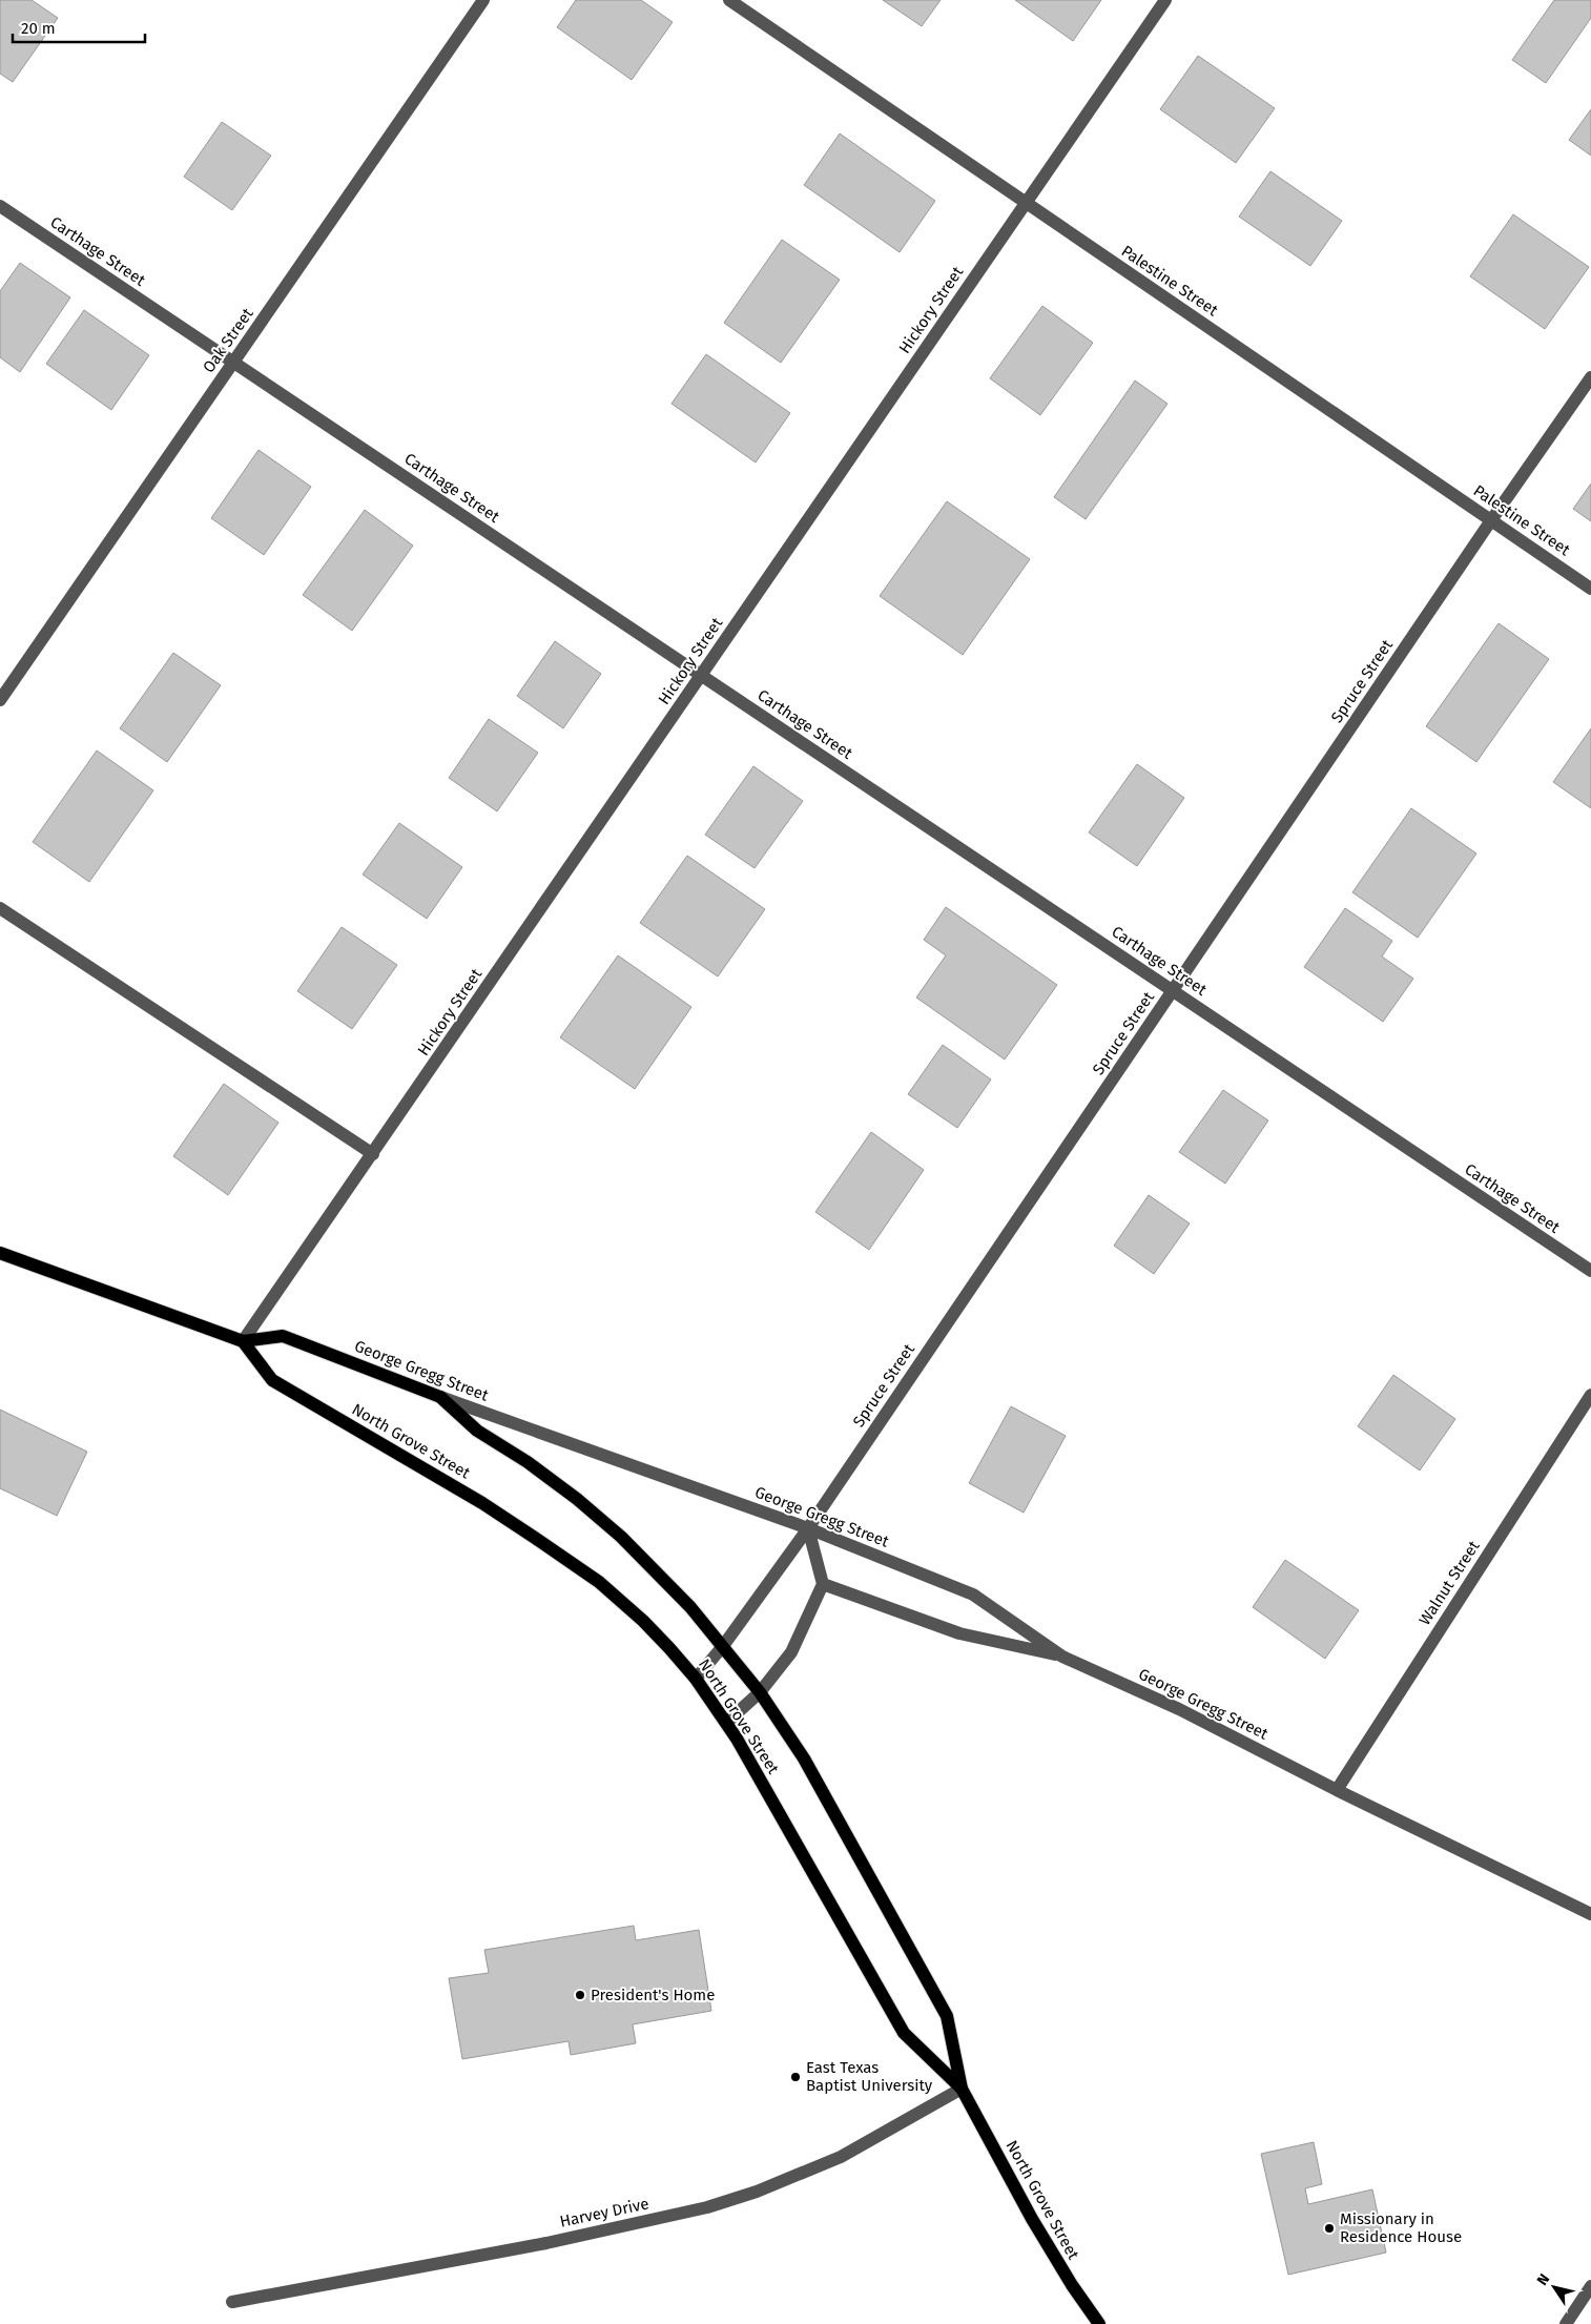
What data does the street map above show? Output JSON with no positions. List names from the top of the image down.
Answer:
{
  "streets": {
    "main road": ["George Gregg Street", "North Grove Street"],
    "street": [
      "Carthage Street",
      "Palestine Street",
      "Hickory Street",
      "Oak Street",
      "Spruce Street",
      "Walnut Street",
      "Harvey Drive"
    ]
  },
  "crossings": [
    ["Carthage Street", "Hickory Street"],
    ["Carthage Street", "Oak Street"],
    ["Carthage Street", "Spruce Street"],
    ["Palestine Street", "Hickory Street"],
    ["Palestine Street", "Spruce Street"],
    ["Hickory Street", "George Gregg Street"],
    ["Hickory Street", "North Grove Street"],
    ["Spruce Street", "George Gregg Street"],
    ["Spruce Street", "North Grove Street"],
    ["George Gregg Street", "North Grove Street"],
    ["George Gregg Street", "Walnut Street"],
    ["North Grove Street", "Harvey Drive"]
  ],
  "places": ["President's Home", "East Texas Baptist University", "Missionary in Residence House"],
  "scale_bar": "20 m",
  "north": "top left"
}
